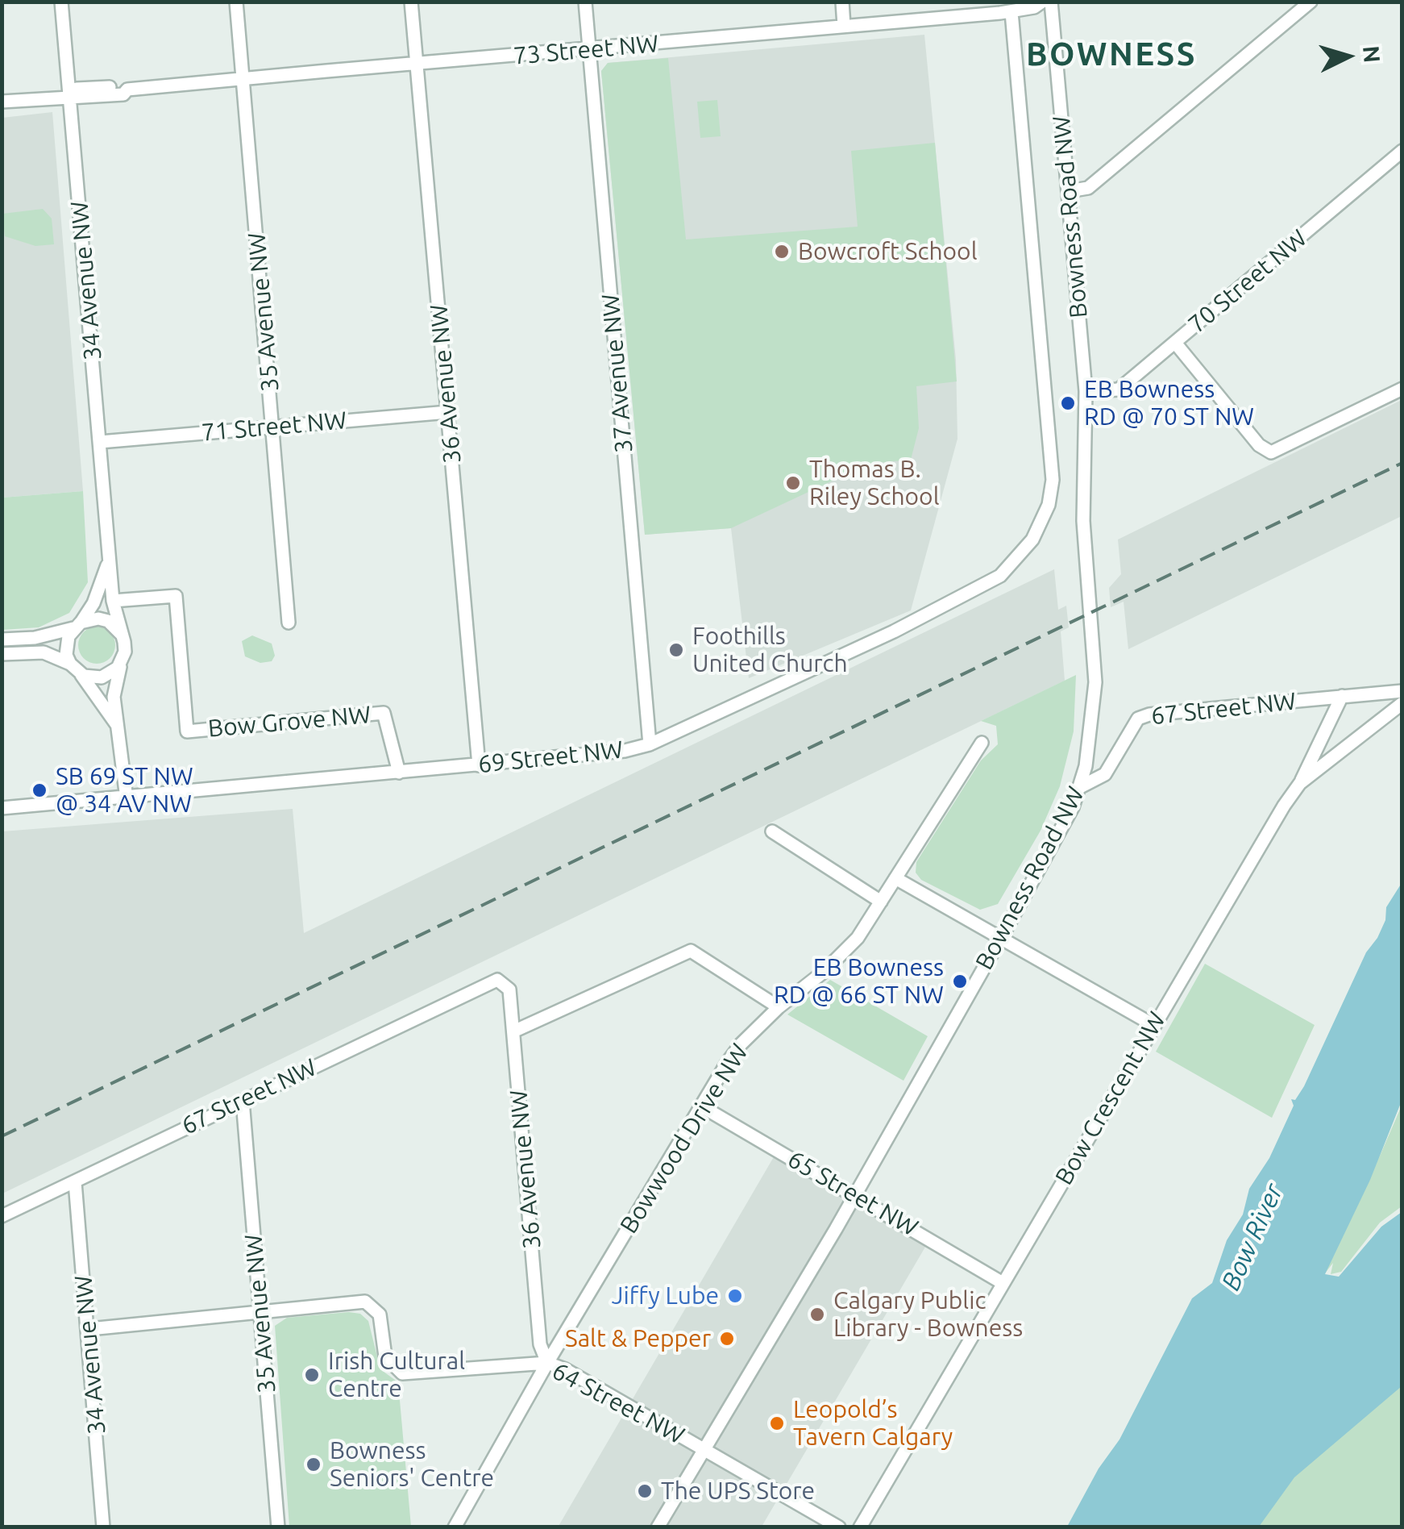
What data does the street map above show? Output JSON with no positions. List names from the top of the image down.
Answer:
{
  "streets": {
    "street": [
      "73 Street NW",
      "Bowness Road NW",
      "34 Avenue NW",
      "70 Street NW",
      "35 Avenue NW",
      "37 Avenue NW",
      "36 Avenue NW",
      "71 Street NW",
      "67 Street NW",
      "Bow Grove NW",
      "69 Street NW",
      "Bow Crescent NW",
      "Bowwood Drive NW",
      "65 Street NW",
      "64 Street NW"
    ]
  },
  "crossings": [
    ["73 Street NW", "Bowness Road NW"],
    ["73 Street NW", "34 Avenue NW"],
    ["73 Street NW", "35 Avenue NW"],
    ["73 Street NW", "37 Avenue NW"],
    ["73 Street NW", "36 Avenue NW"],
    ["Bowness Road NW", "70 Street NW"],
    ["Bowness Road NW", "67 Street NW"],
    ["Bowness Road NW", "69 Street NW"],
    ["Bowness Road NW", "65 Street NW"],
    ["Bowness Road NW", "64 Street NW"],
    ["34 Avenue NW", "71 Street NW"],
    ["34 Avenue NW", "67 Street NW"],
    ["34 Avenue NW", "Bow Grove NW"],
    ["34 Avenue NW", "64 Street NW"],
    ["35 Avenue NW", "71 Street NW"],
    ["35 Avenue NW", "67 Street NW"],
    ["35 Avenue NW", "64 Street NW"],
    ["37 Avenue NW", "69 Street NW"],
    ["36 Avenue NW", "71 Street NW"],
    ["36 Avenue NW", "67 Street NW"],
    ["36 Avenue NW", "69 Street NW"],
    ["36 Avenue NW", "Bowwood Drive NW"],
    ["36 Avenue NW", "64 Street NW"],
    ["Bow Grove NW", "69 Street NW"],
    ["Bow Crescent NW", "65 Street NW"],
    ["Bowwood Drive NW", "65 Street NW"],
    ["Bowwood Drive NW", "64 Street NW"]
  ],
  "districts": ["BOWNESS"],
  "water": ["Bow River"],
  "places": [
    "Bowcroft School",
    "EB Bowness RD @ 70 ST NW",
    "Thomas B. Riley School",
    "Foothills United Church",
    "SB 69 ST NW @ 34 AV NW",
    "EB Bowness RD @ 66 ST NW",
    "Jiffy Lube",
    "Calgary Public Library - Bowness",
    "Salt & Pepper",
    "Irish Cultural Centre",
    "Leopold’s Tavern Calgary",
    "Bowness Seniors' Centre",
    "The UPS Store"
  ],
  "north": "right"
}
